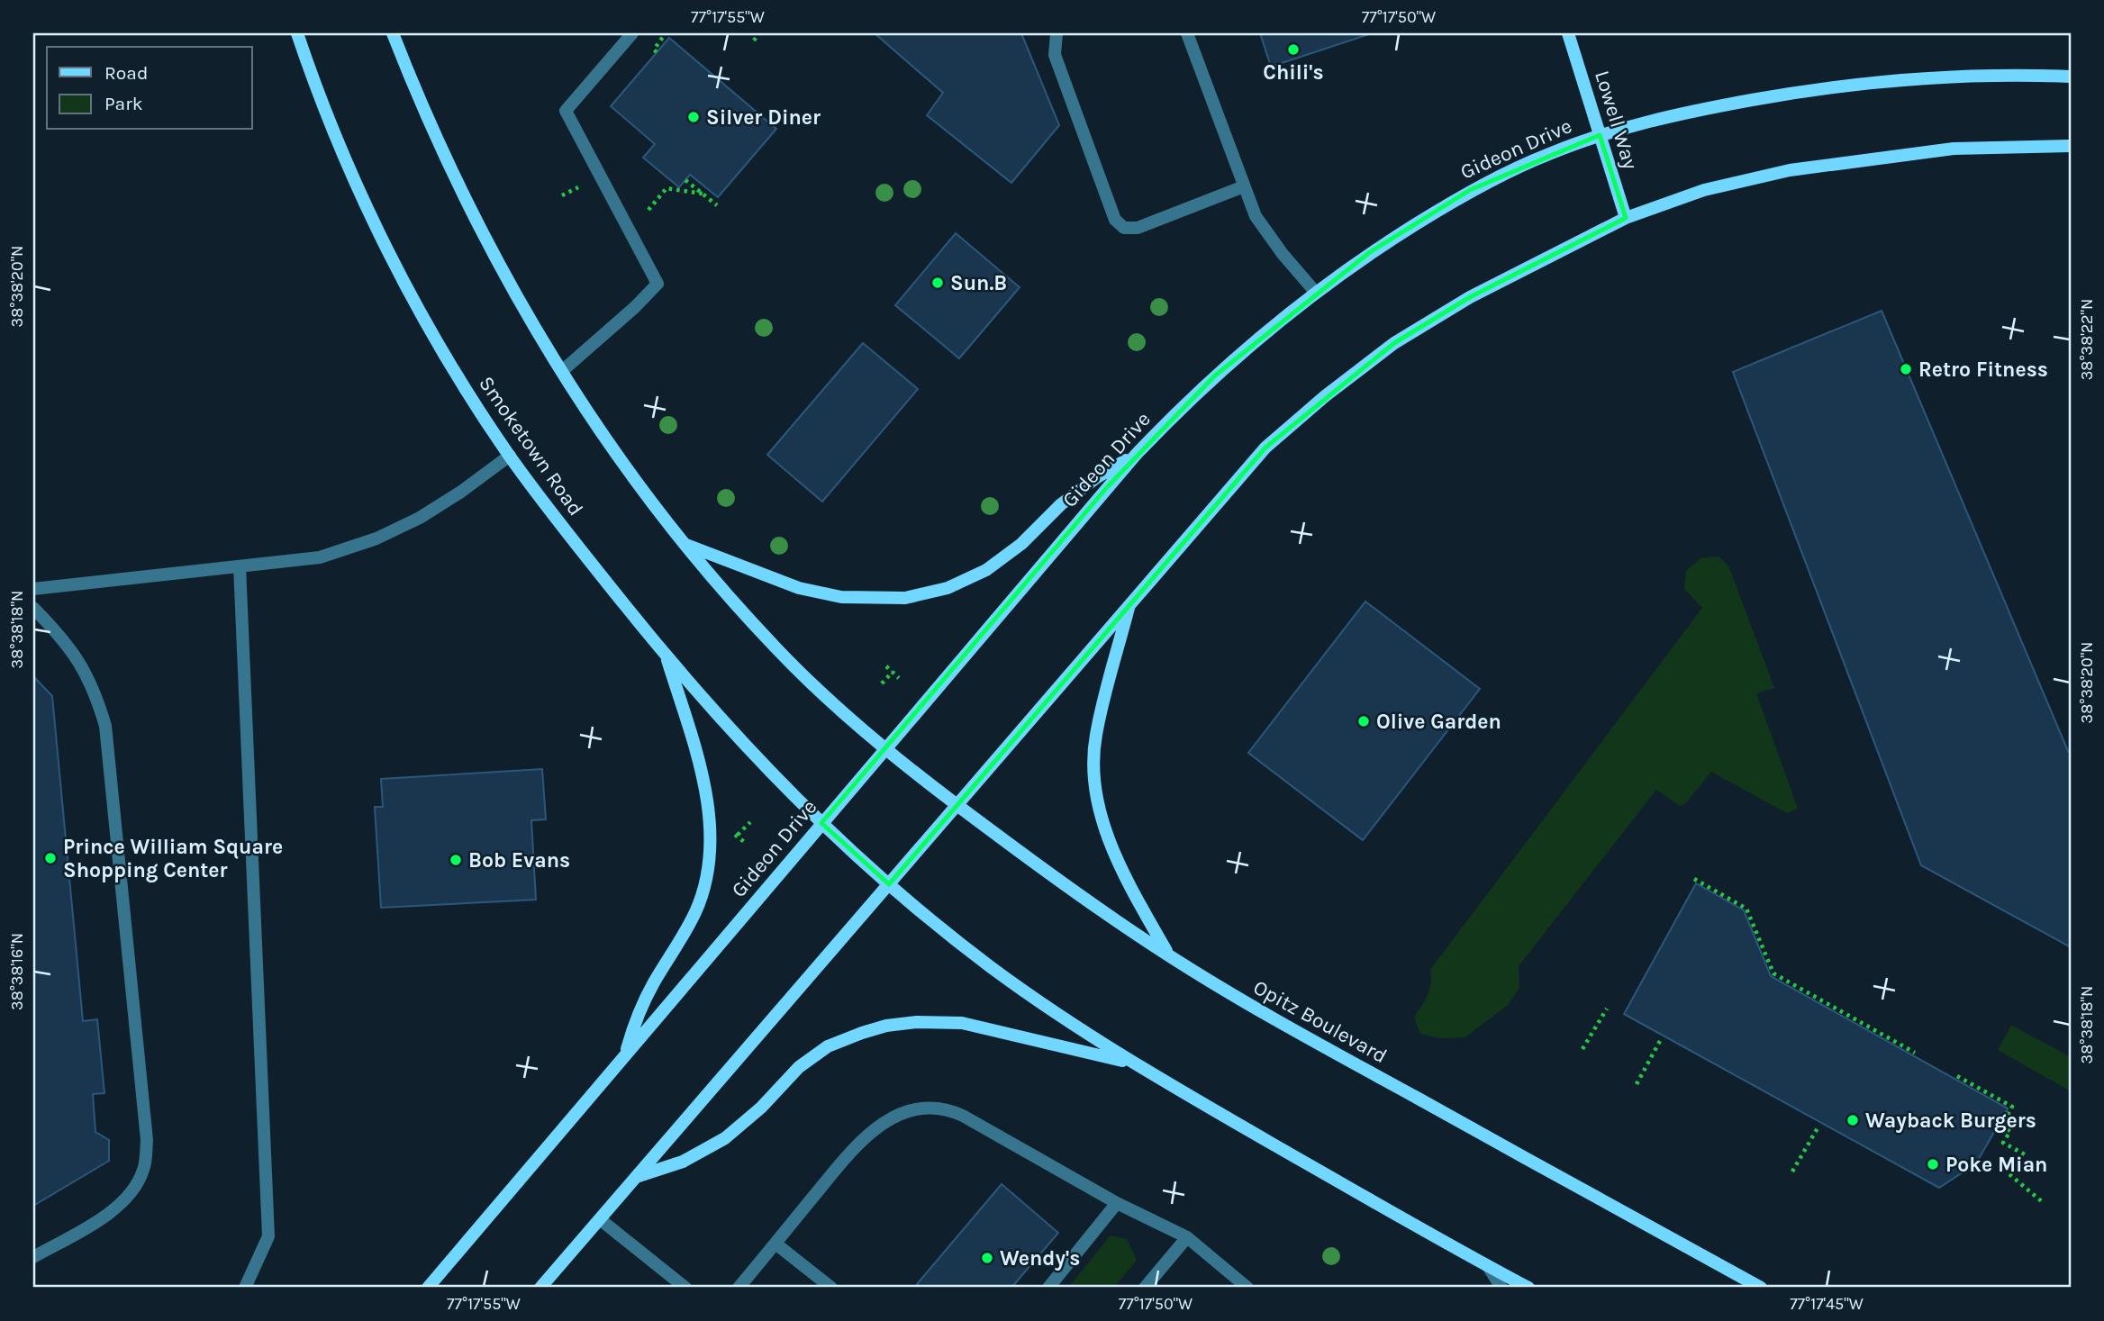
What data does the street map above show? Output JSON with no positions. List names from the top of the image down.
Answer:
{
  "streets": {
    "main road": [
      "Lowell Way",
      "Gideon Drive",
      "Smoketown Road",
      "Opitz Boulevard"
    ]
  },
  "crossings": [
    ["Lowell Way", "Gideon Drive"],
    ["Gideon Drive", "Smoketown Road"],
    ["Gideon Drive", "Opitz Boulevard"]
  ],
  "places": [
    "Chili's",
    "Silver Diner",
    "Sun.B",
    "Retro Fitness",
    "Olive Garden",
    "Prince William Square Shopping Center",
    "Bob Evans",
    "Wayback Burgers",
    "Poke Mian",
    "Wendy's"
  ],
  "legend": ["Road", "Park"],
  "coordinates": [
    "77°17'55\"W",
    "77°17'50\"W",
    "38°38'20\"N",
    "38°38'22\"N",
    "38°38'18\"N",
    "38°38'16\"N",
    "77°17'45\"W"
  ]
}
